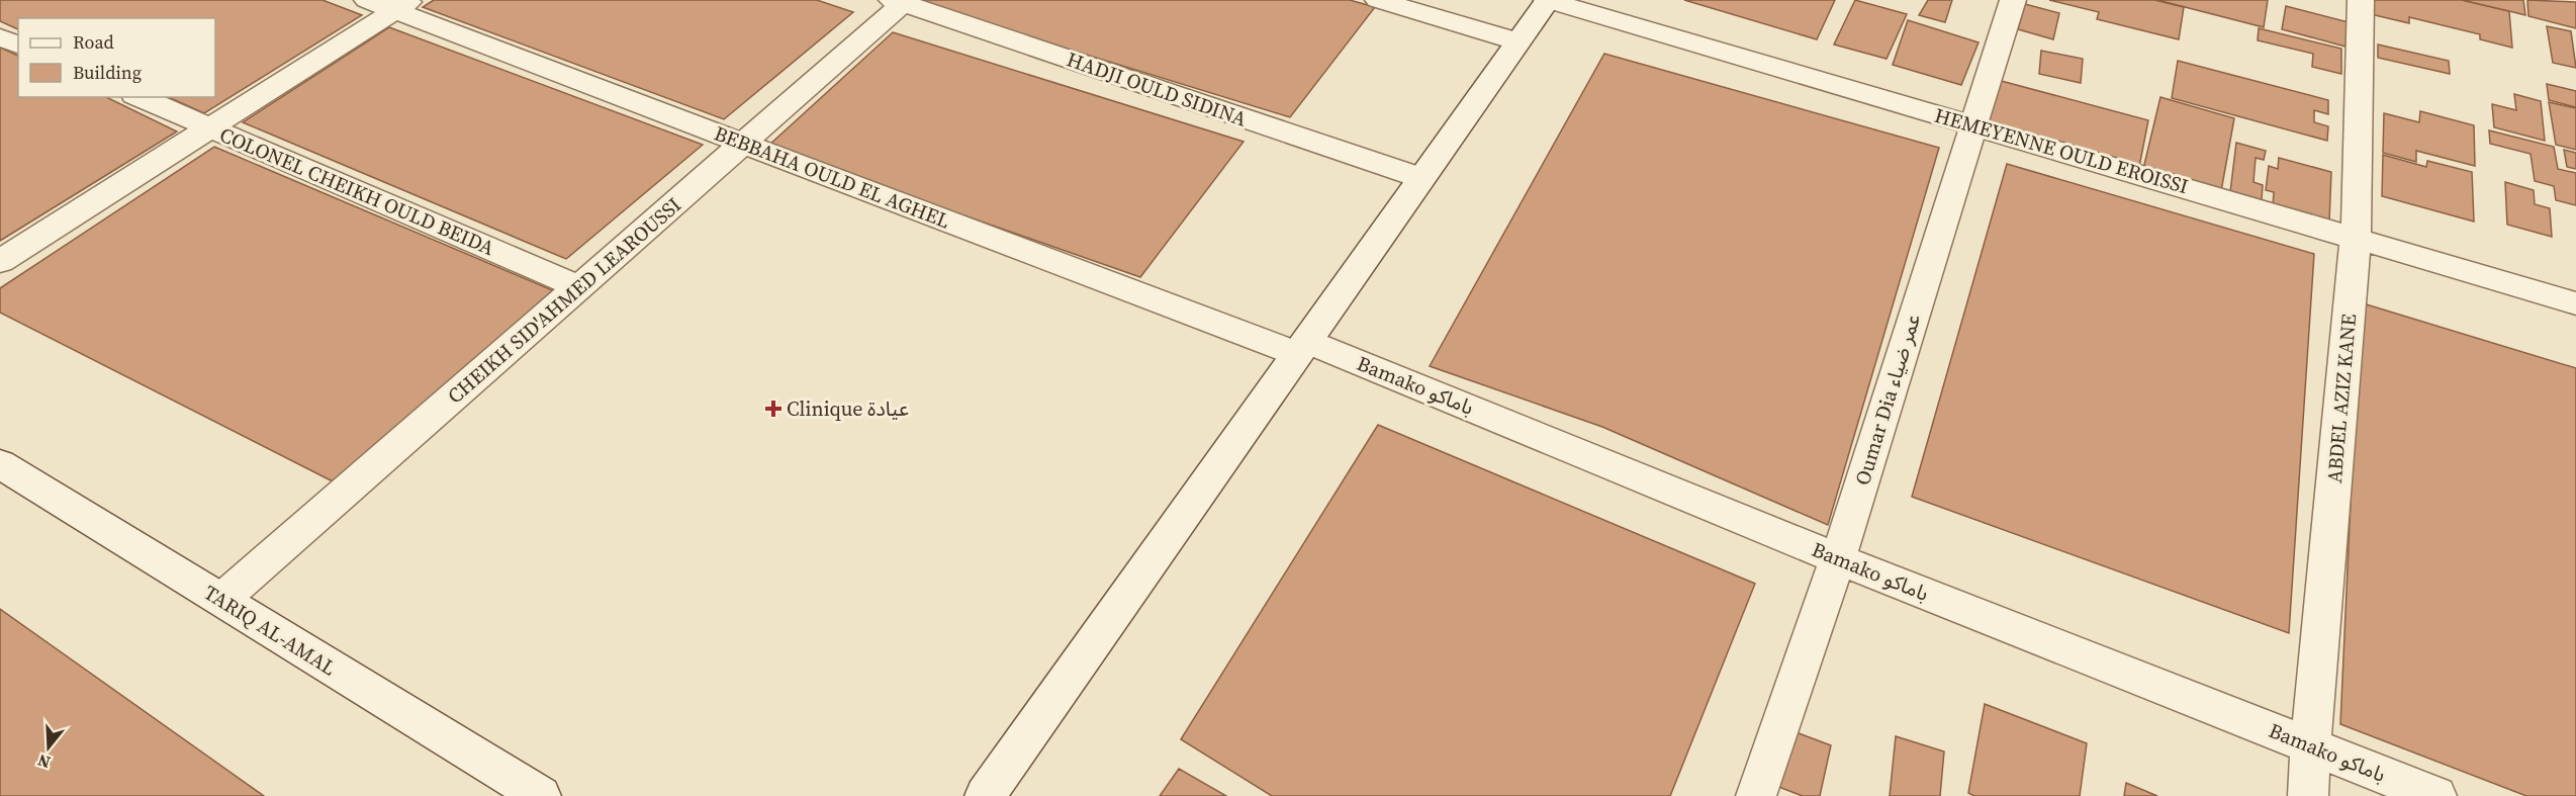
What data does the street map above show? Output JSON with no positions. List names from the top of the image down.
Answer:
{
  "streets": {
    "street": [
      "HADJI OULD SIDINA",
      "HEMEYENNE OULD EROISSI",
      "BEBBAHA OULD EL AGHEL",
      "COLONEL CHEIKH OULD BEIDA",
      "CHEIKH SID'AHMED LEAROUSSI",
      "Bamako باماكو",
      "ABDEL AZIZ KANE",
      "Oumar Dia عمر ضياء",
      "TARIQ AL-AMAL"
    ]
  },
  "crossings": [
    ["HADJI OULD SIDINA", "CHEIKH SID'AHMED LEAROUSSI"],
    ["HEMEYENNE OULD EROISSI", "ABDEL AZIZ KANE"],
    ["HEMEYENNE OULD EROISSI", "Oumar Dia عمر ضياء"],
    ["BEBBAHA OULD EL AGHEL", "CHEIKH SID'AHMED LEAROUSSI"],
    ["BEBBAHA OULD EL AGHEL", "Bamako باماكو"],
    ["COLONEL CHEIKH OULD BEIDA", "CHEIKH SID'AHMED LEAROUSSI"],
    ["CHEIKH SID'AHMED LEAROUSSI", "TARIQ AL-AMAL"],
    ["Bamako باماكو", "ABDEL AZIZ KANE"],
    ["Bamako باماكو", "Oumar Dia عمر ضياء"]
  ],
  "places": {
    "health": ["Clinique عيادة"]
  },
  "legend": ["Road", "Building"],
  "north": "bottom"
}
